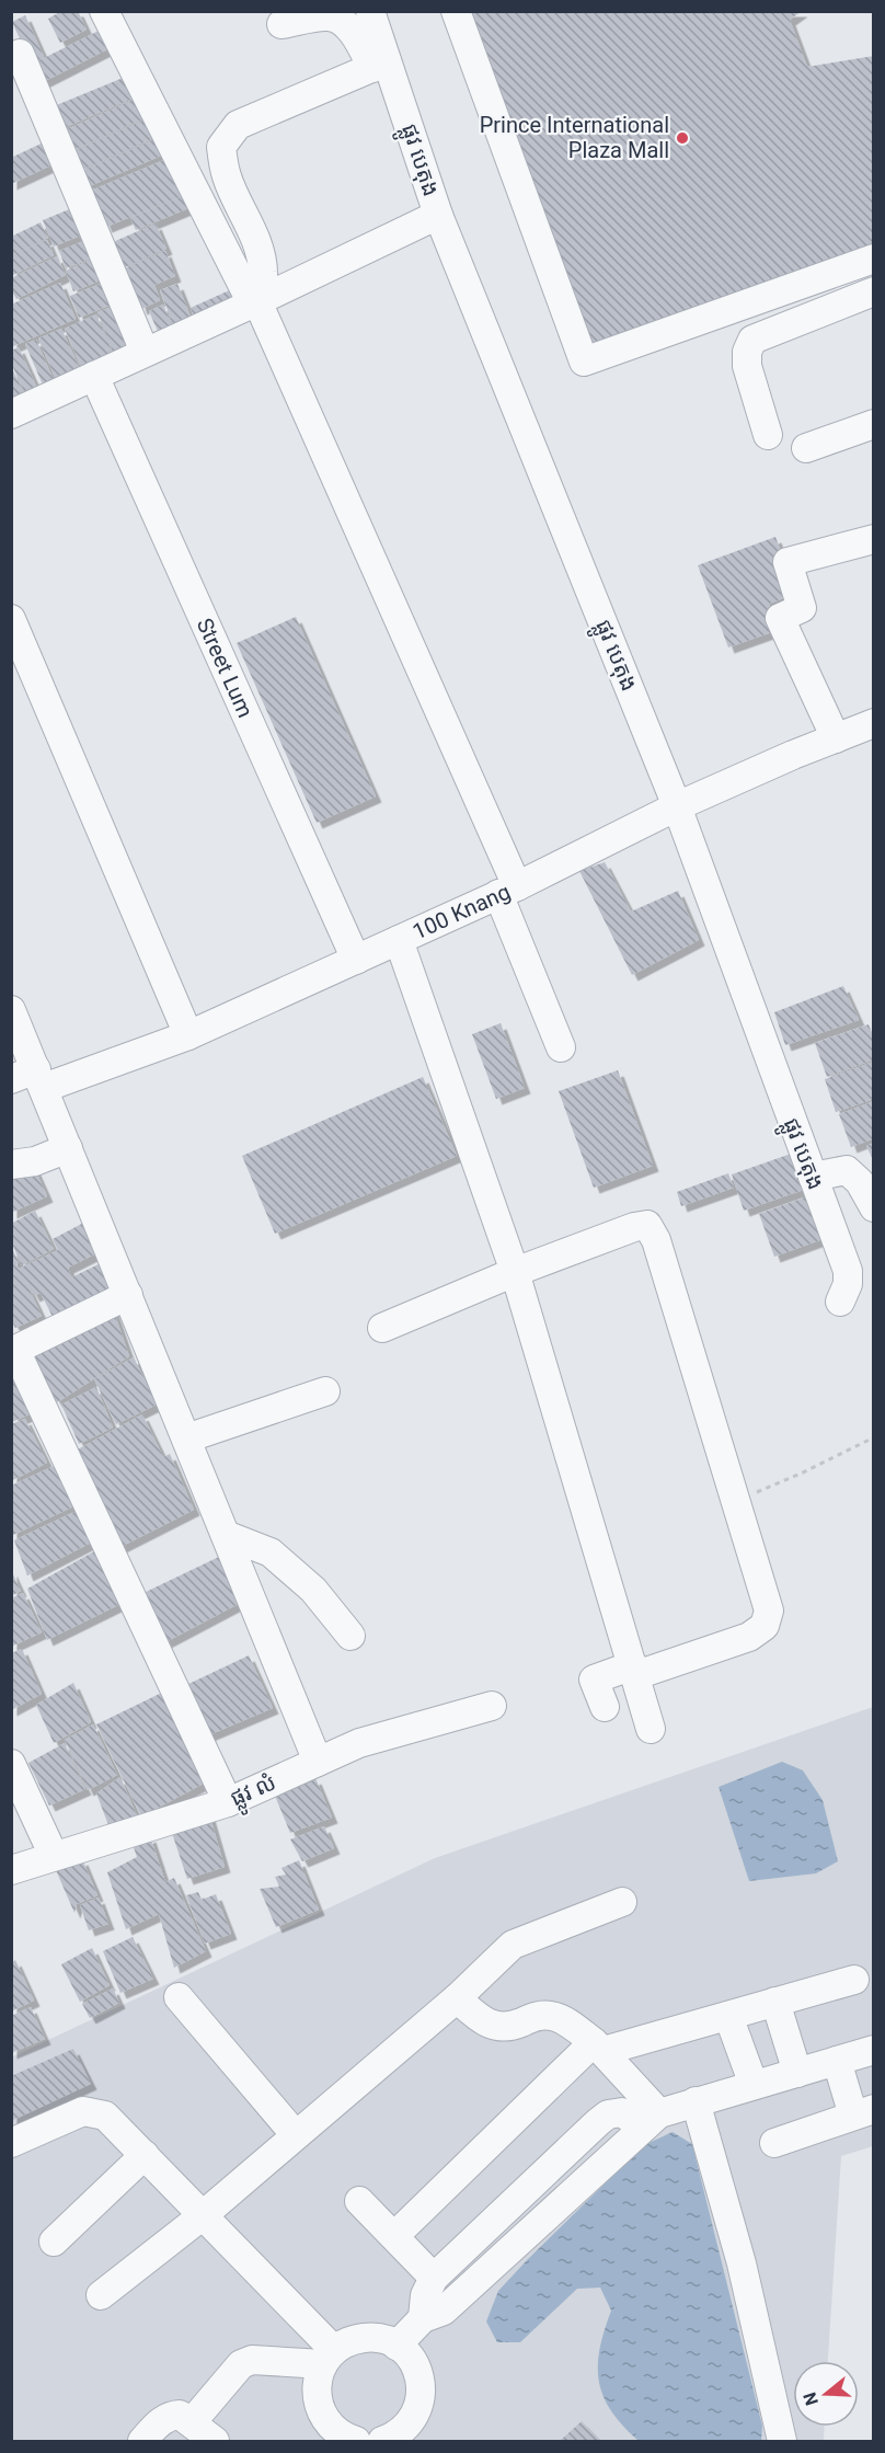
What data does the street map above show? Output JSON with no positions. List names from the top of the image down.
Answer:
{
  "streets": {
    "street": [
      "ផ្លូវ បេតុង",
      "Street Lum",
      "100 Knang",
      "ផ្លូវ លំ"
    ]
  },
  "crossings": [
    ["ផ្លូវ បេតុង", "100 Knang"],
    ["Street Lum", "100 Knang"]
  ],
  "places": ["Prince International Plaza Mall"],
  "north": "left"
}
